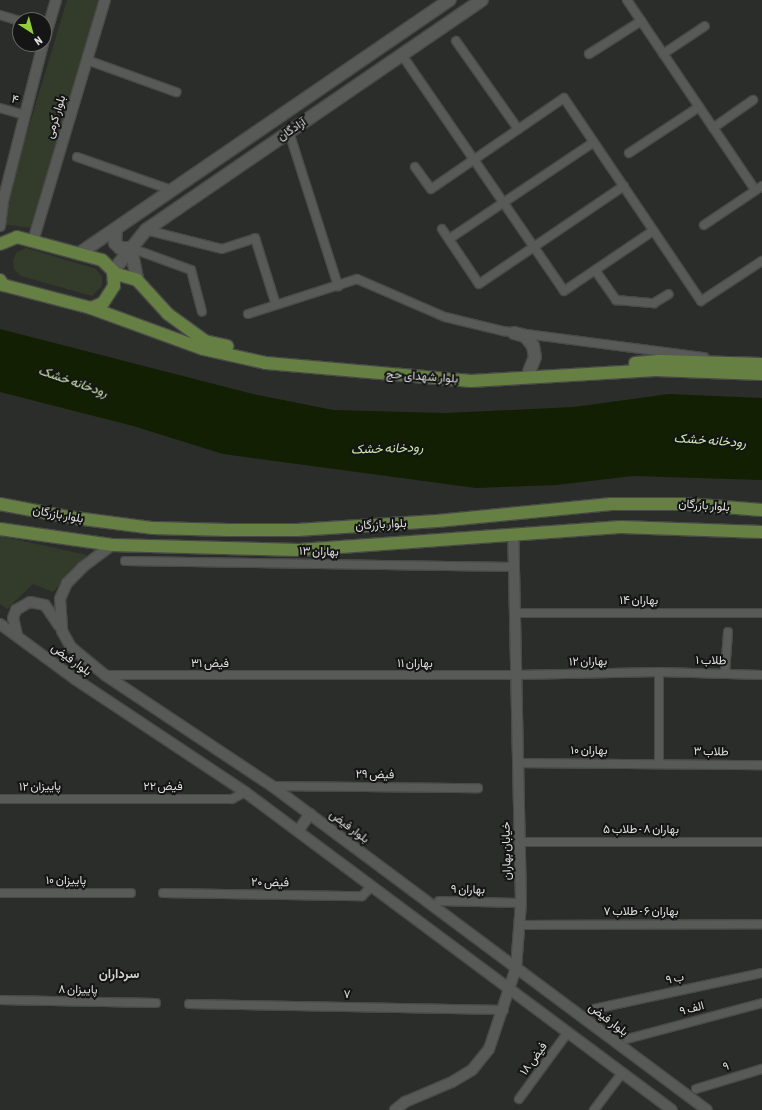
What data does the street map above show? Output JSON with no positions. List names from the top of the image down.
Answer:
{
  "streets": {
    "main road": ["آزادگان", "بلوار شهدای حج", "بلوار بازرگان"],
    "street": [
      "۴",
      "بلوار کرمی",
      "بهاران ۱۳",
      "بهاران ۱۴",
      "بلوار فیض",
      "طلاب ۱",
      "بهاران ۱۲",
      "فیض ۳۱",
      "بهاران ۱۱",
      "بهاران ۱۰",
      "طلاب ۳",
      "فیض ۲۹",
      "پاییزان ۱۲",
      "فیض ۲۲",
      "بهاران ۸ - طلاب ۵",
      "خیابان بهاران",
      "پاییزان ۱۰",
      "فیض ۲۰",
      "بهاران ۹",
      "بهاران ۶ - طلاب ۷",
      "۹ ب",
      "پاییزان ۸",
      "۷",
      "۹ الف",
      "فیض ۱۸",
      "۹"
    ]
  },
  "crossings": [
    ["بلوار بازرگان", "بلوار فیض"],
    ["بلوار بازرگان", "خیابان بهاران"],
    ["بهاران ۱۳", "خیابان بهاران"],
    ["بهاران ۱۴", "خیابان بهاران"],
    ["بلوار فیض", "فیض ۳۱"],
    ["بلوار فیض", "فیض ۲۹"],
    ["بلوار فیض", "فیض ۲۲"],
    ["بلوار فیض", "خیابان بهاران"],
    ["بلوار فیض", "فیض ۲۰"],
    ["بلوار فیض", "فیض ۱۸"],
    ["طلاب ۱", "بهاران ۱۲"],
    ["بهاران ۱۲", "بهاران ۱۱"],
    ["بهاران ۱۲", "خیابان بهاران"],
    ["فیض ۳۱", "بهاران ۱۱"],
    ["بهاران ۱۱", "خیابان بهاران"],
    ["بهاران ۱۰", "طلاب ۳"],
    ["بهاران ۱۰", "خیابان بهاران"],
    ["پاییزان ۱۲", "فیض ۲۲"],
    ["بهاران ۸ - طلاب ۵", "خیابان بهاران"],
    ["خیابان بهاران", "بهاران ۹"],
    ["خیابان بهاران", "بهاران ۶ - طلاب ۷"],
    ["خیابان بهاران", "۷"]
  ],
  "districts": ["سرداران"],
  "water": ["رودخانه خشک"],
  "north": "bottom right"
}
